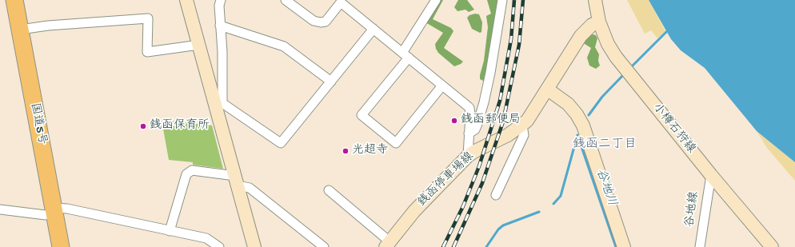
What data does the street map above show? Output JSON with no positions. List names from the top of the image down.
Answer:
{
  "streets": {
    "highway": ["国道5号"],
    "main road": ["小樽石狩線", "銭函停車場線"],
    "street": ["谷地線"]
  },
  "crossings": [
    ["小樽石狩線", "銭函停車場線"],
    ["小樽石狩線", "谷地線"]
  ],
  "districts": ["銭函二丁目"],
  "water": ["谷地川"],
  "places": ["銭函郵便局", "銭函保育所", "光超寺"]
}
